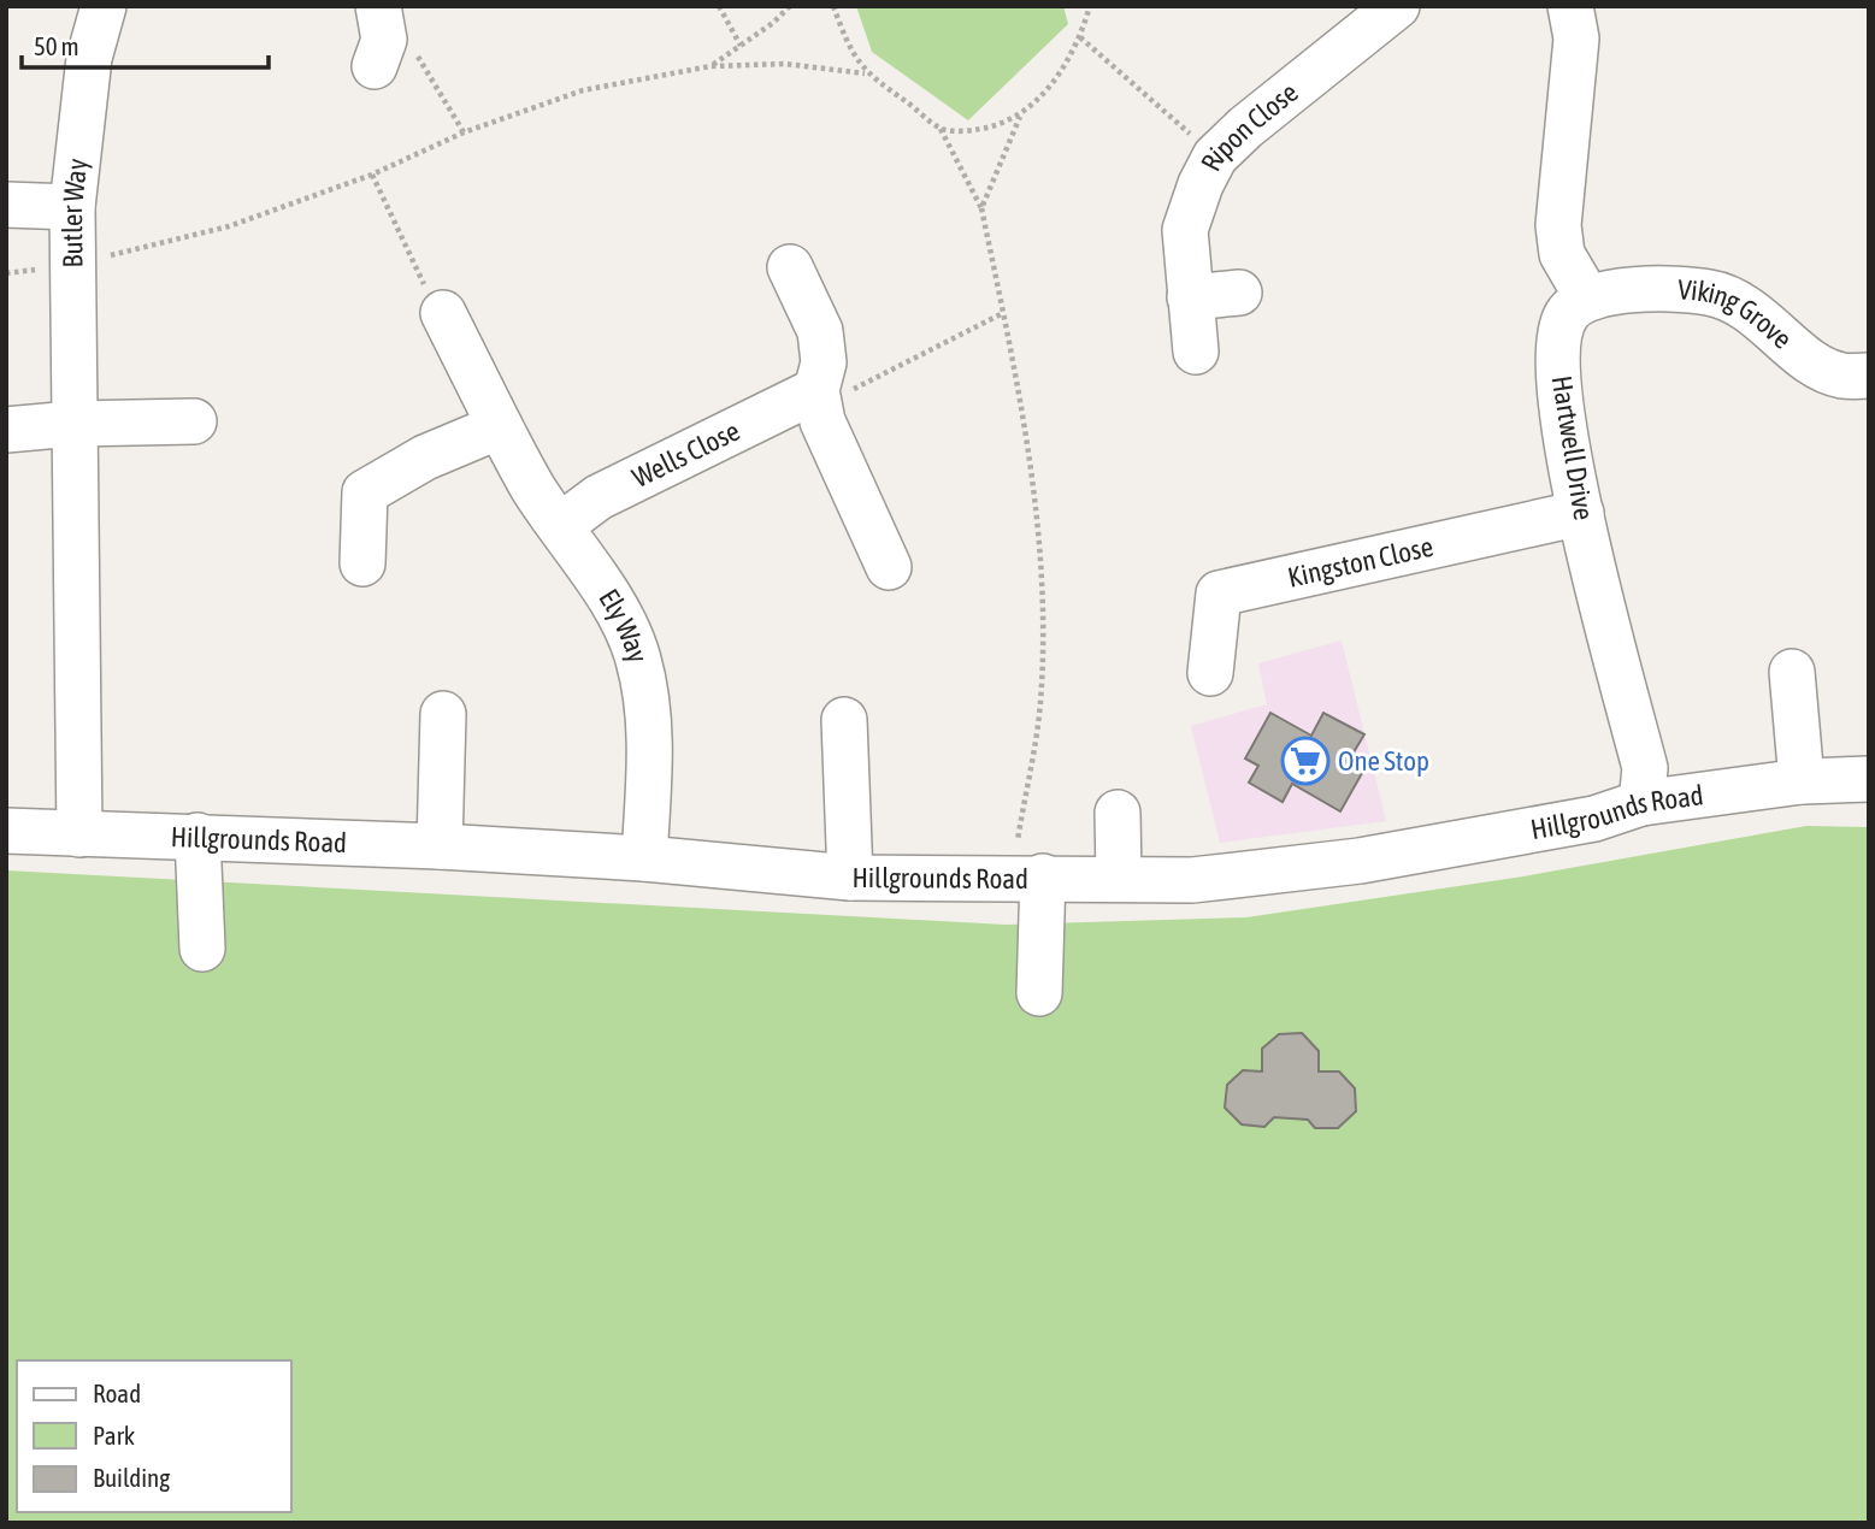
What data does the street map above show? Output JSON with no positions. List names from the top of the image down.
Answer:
{
  "streets": {
    "street": [
      "Ripon Close",
      "Butler Way",
      "Viking Grove",
      "Hartwell Drive",
      "Wells Close",
      "Kingston Close",
      "Ely Way",
      "Hillgrounds Road"
    ]
  },
  "crossings": [
    ["Butler Way", "Hillgrounds Road"],
    ["Viking Grove", "Hartwell Drive"],
    ["Hartwell Drive", "Kingston Close"],
    ["Hartwell Drive", "Hillgrounds Road"],
    ["Wells Close", "Ely Way"],
    ["Ely Way", "Hillgrounds Road"]
  ],
  "places": {
    "supermarket": ["One Stop"]
  },
  "legend": ["Road", "Park", "Building"],
  "scale_bar": "50 m"
}
